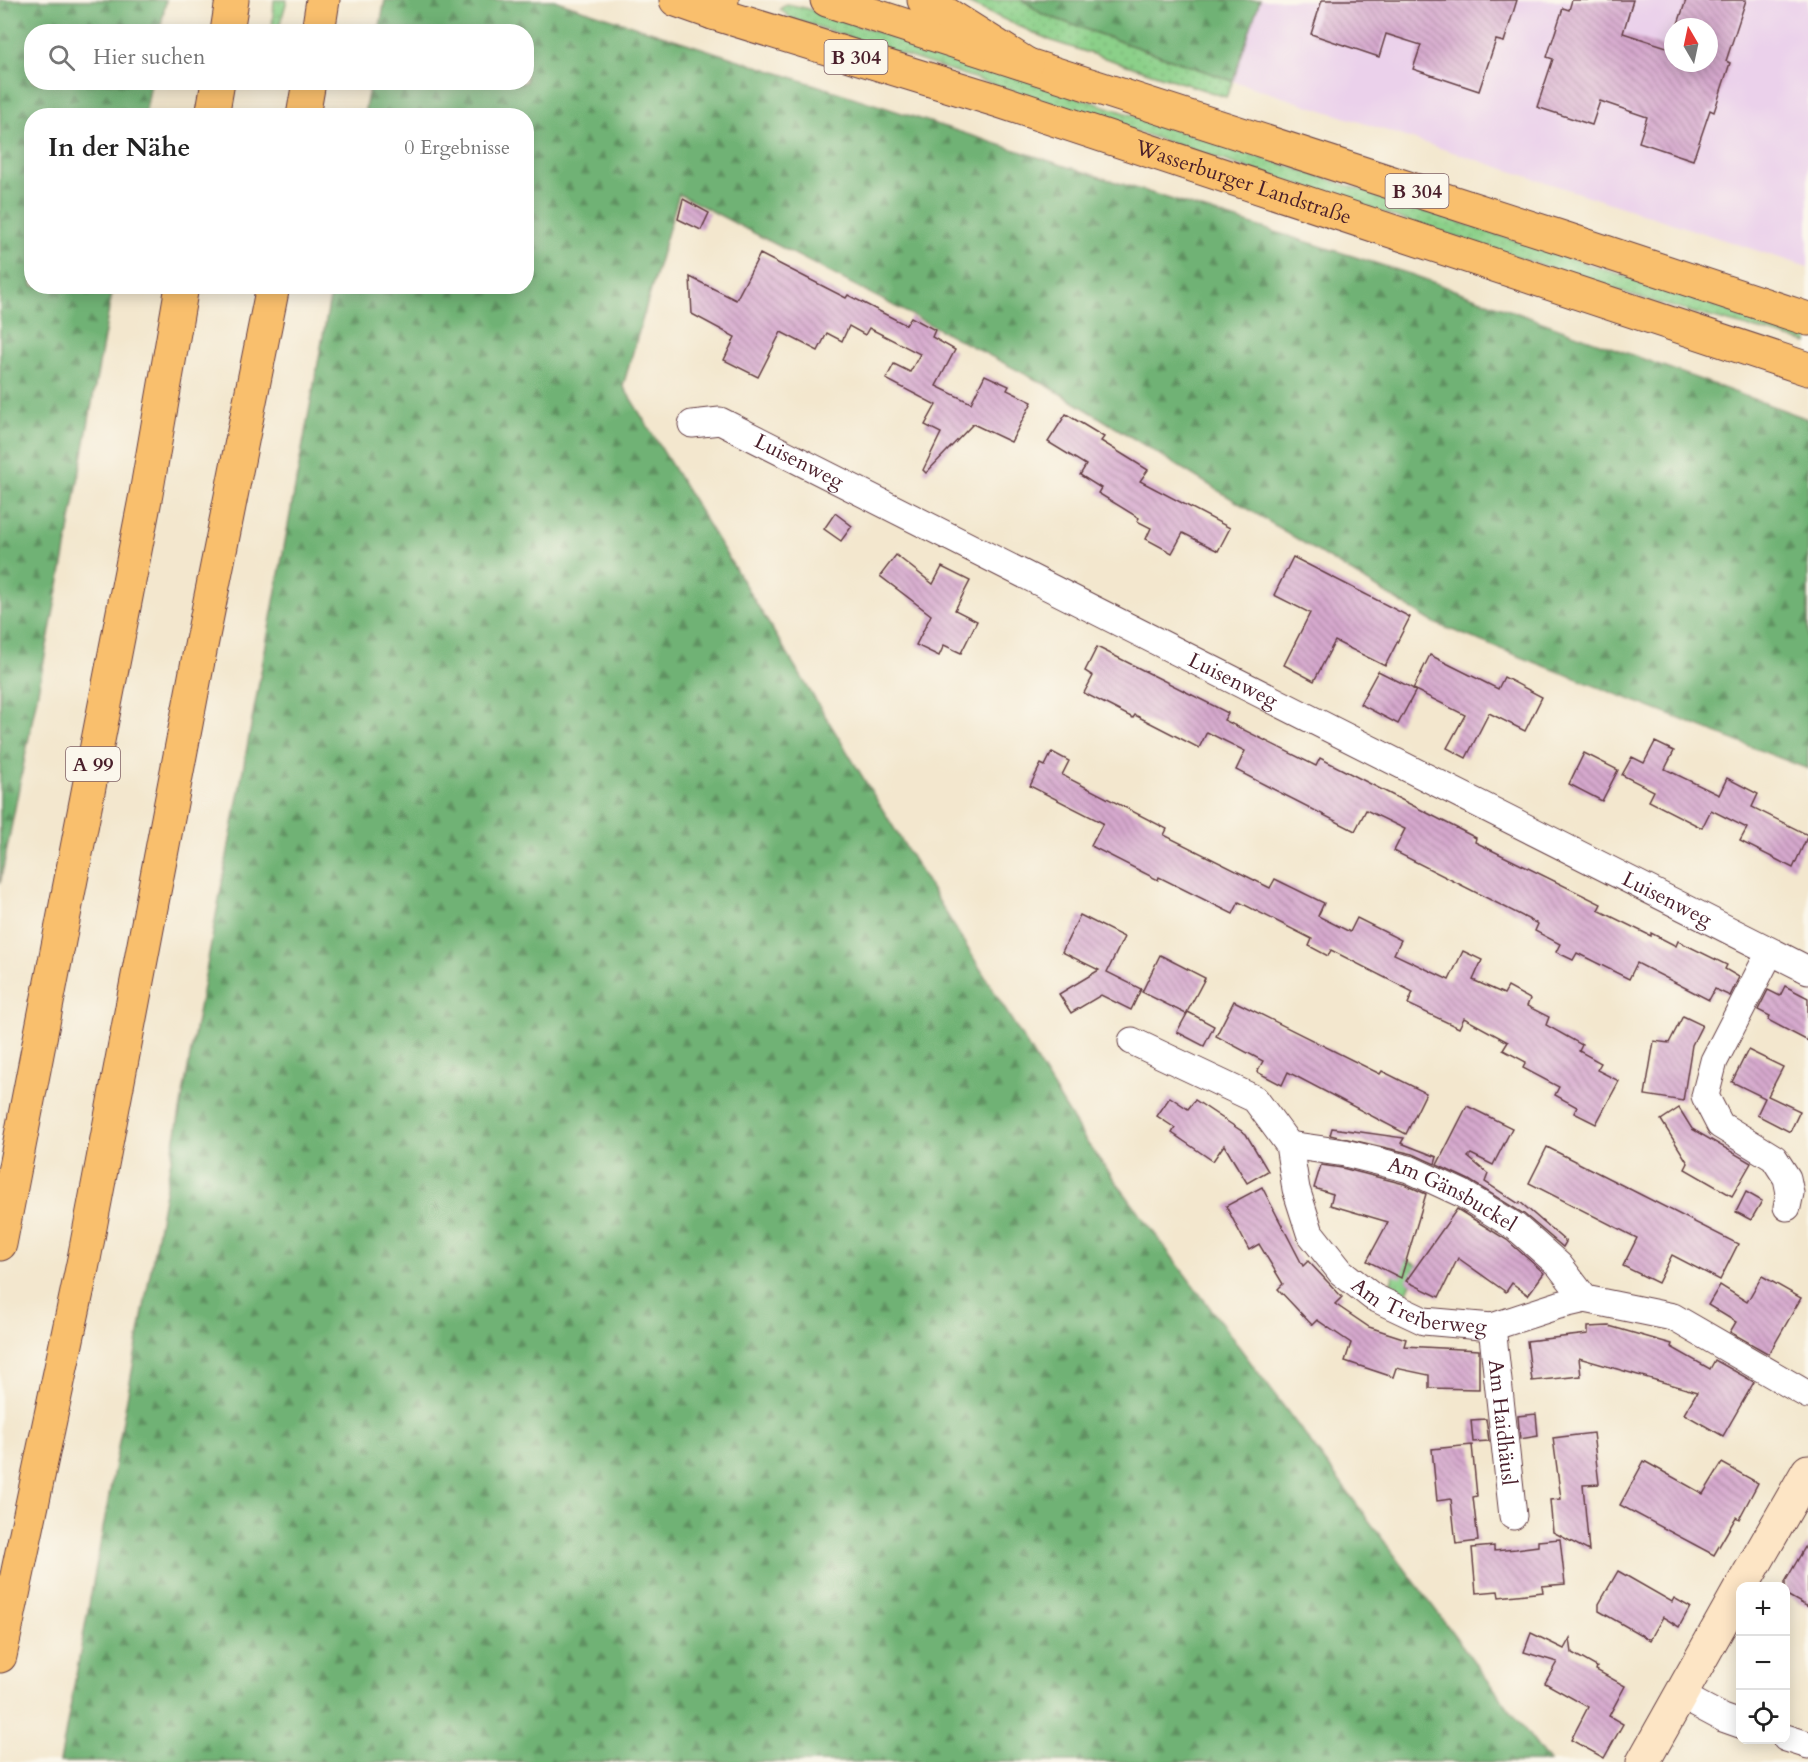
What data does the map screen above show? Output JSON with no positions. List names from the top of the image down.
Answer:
{
  "streets": {
    "main road": ["B 304", "Wasserburger Landstraße", "A 99"],
    "street": [
      "Luisenweg",
      "Am Gänsbuckel",
      "Am Treiberweg",
      "Am Haidhäusl"
    ]
  },
  "crossings": [
    ["Am Gänsbuckel", "Am Treiberweg"],
    ["Am Treiberweg", "Am Haidhäusl"]
  ],
  "north": "top",
  "page": {
    "search": "Hier suchen",
    "heading": ["In der Nähe", "0 Ergebnisse"],
    "map_buttons": ["+", "−"]
  }
}
